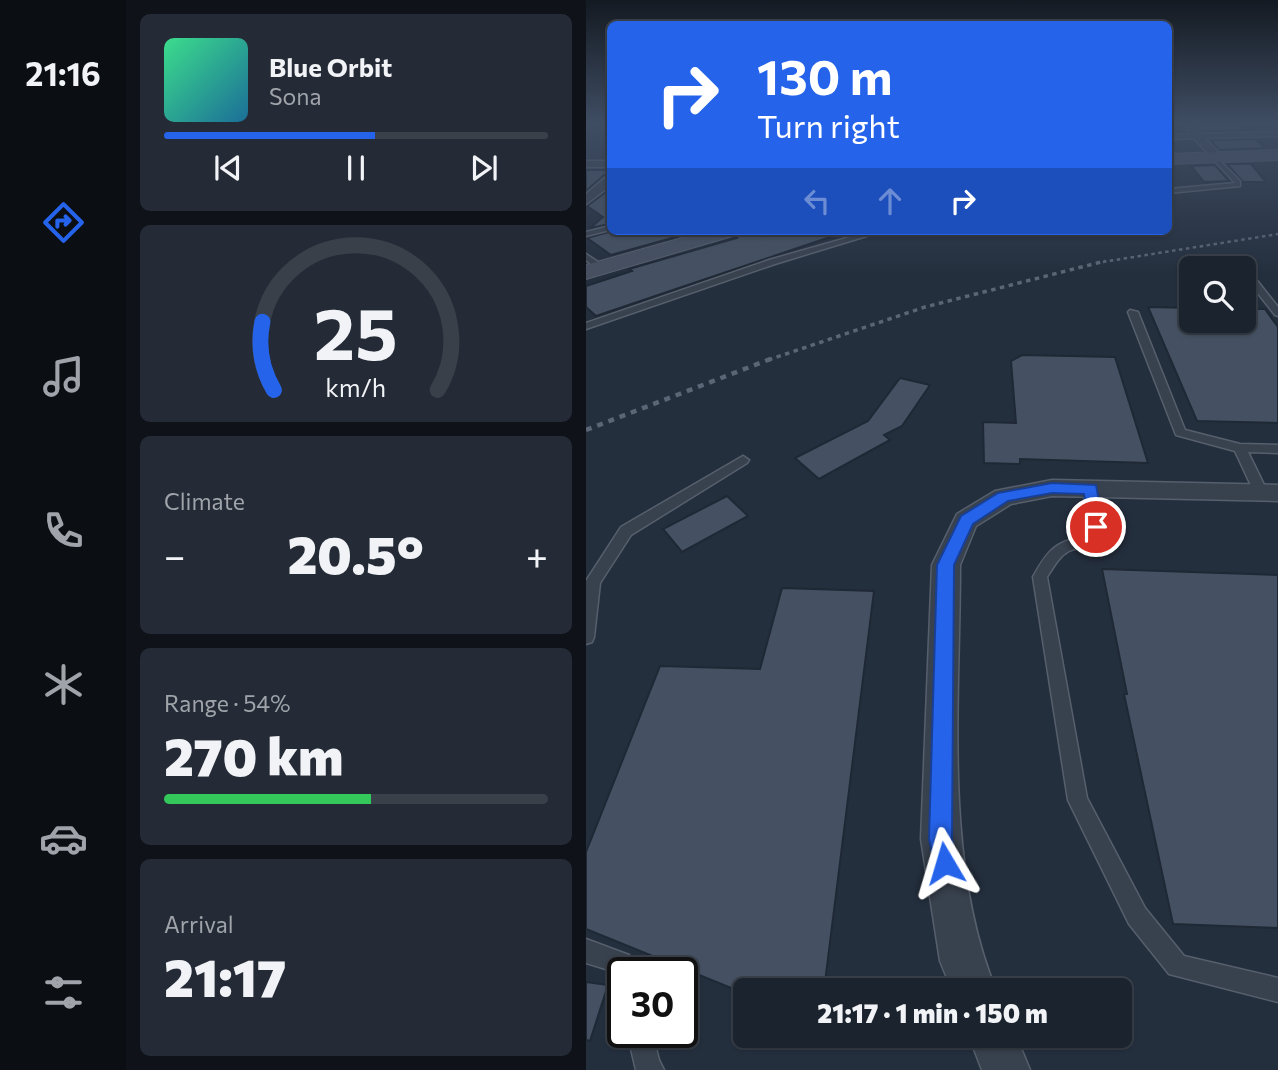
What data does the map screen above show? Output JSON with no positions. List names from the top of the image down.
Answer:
{
  "page": {
    "tabs": "21:16",
    "turn": ["130 m", "Turn right"],
    "song": ["Blue Orbit", "Sona"],
    "tile": [
      "Climate",
      ["Range · 54%", "270 km"],
      ["Arrival", "21:17"]
    ],
    "heat": ["−", "20.5°", "+"],
    "limit": "30",
    "trip": "21:17 · 1 min · 150 m",
    "gauge": ["25", "km/h"]
  }
}
